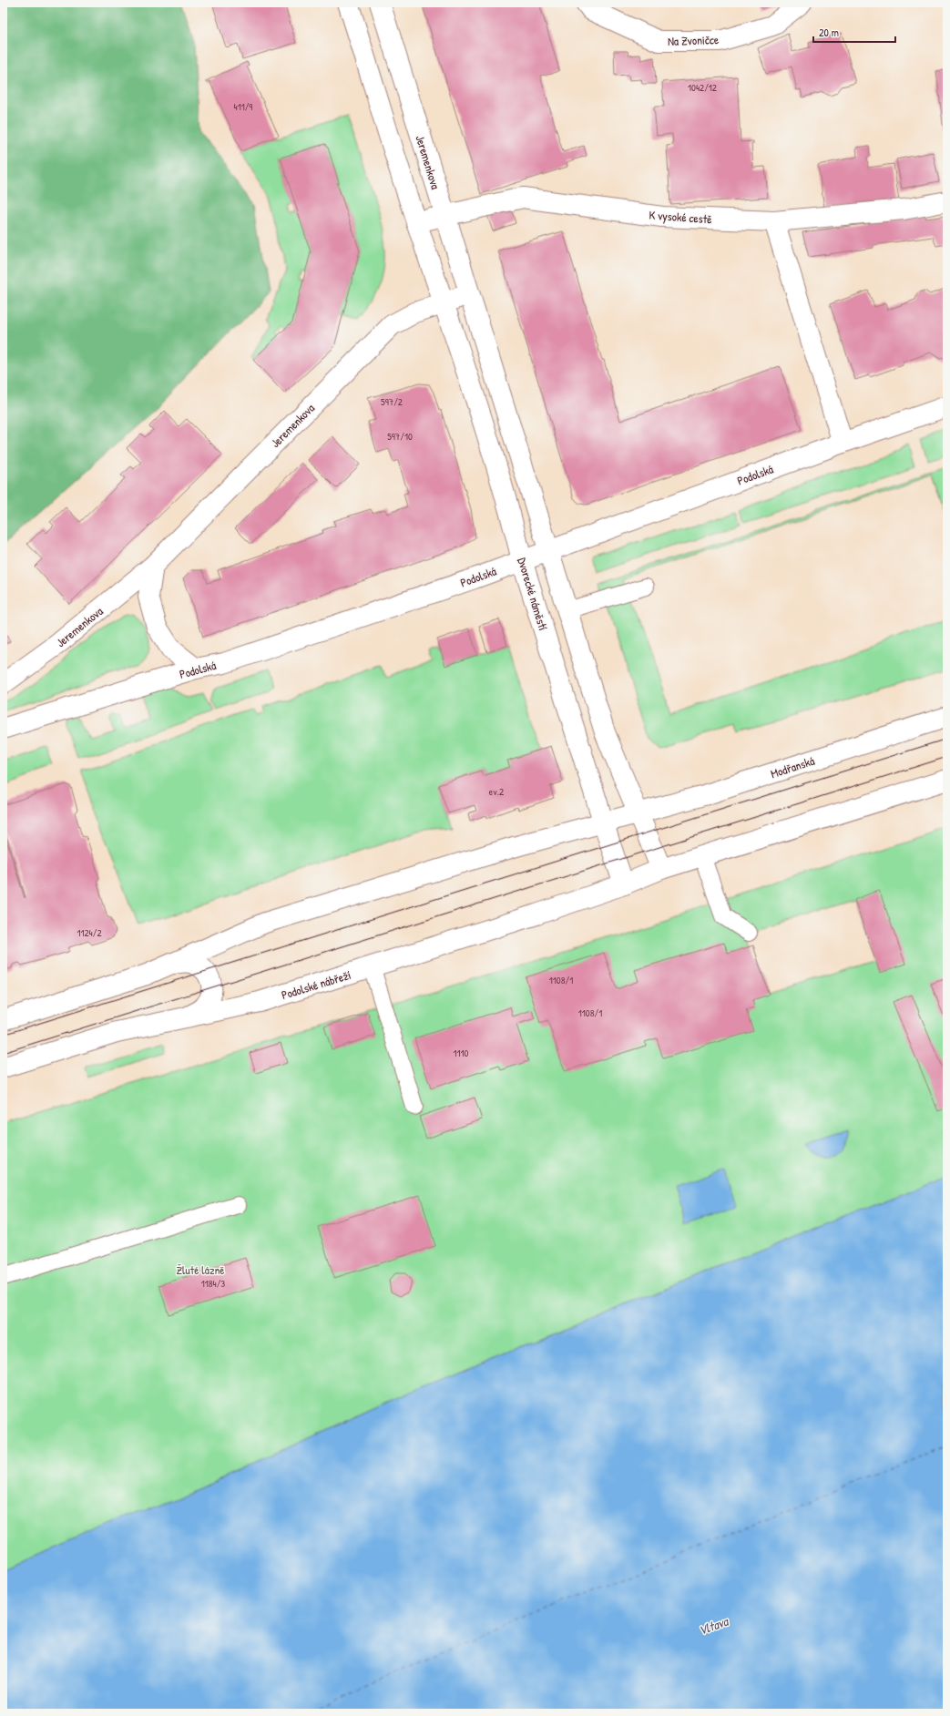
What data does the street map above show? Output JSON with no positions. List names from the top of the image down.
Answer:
{
  "streets": {
    "street": [
      "Na Zvoničce",
      "Jeremenkova",
      "K vysoké cestě",
      "Podolská",
      "Dvorecké náměstí",
      "Modřanská",
      "Podolské nábřeží"
    ]
  },
  "crossings": [
    ["Jeremenkova", "K vysoké cestě"],
    ["Jeremenkova", "Dvorecké náměstí"],
    ["Podolská", "Dvorecké náměstí"],
    ["Dvorecké náměstí", "Modřanská"],
    ["Dvorecké náměstí", "Podolské nábřeží"]
  ],
  "water": ["Vltava"],
  "parks": ["Žluté lázně"],
  "house_numbers": [
    "1042/12",
    "411/9",
    "597/2",
    "597/10",
    "ev.2",
    "1124/2",
    "1108/1",
    "1108/1",
    "1110",
    "1184/3"
  ],
  "scale_bar": "20 m"
}
